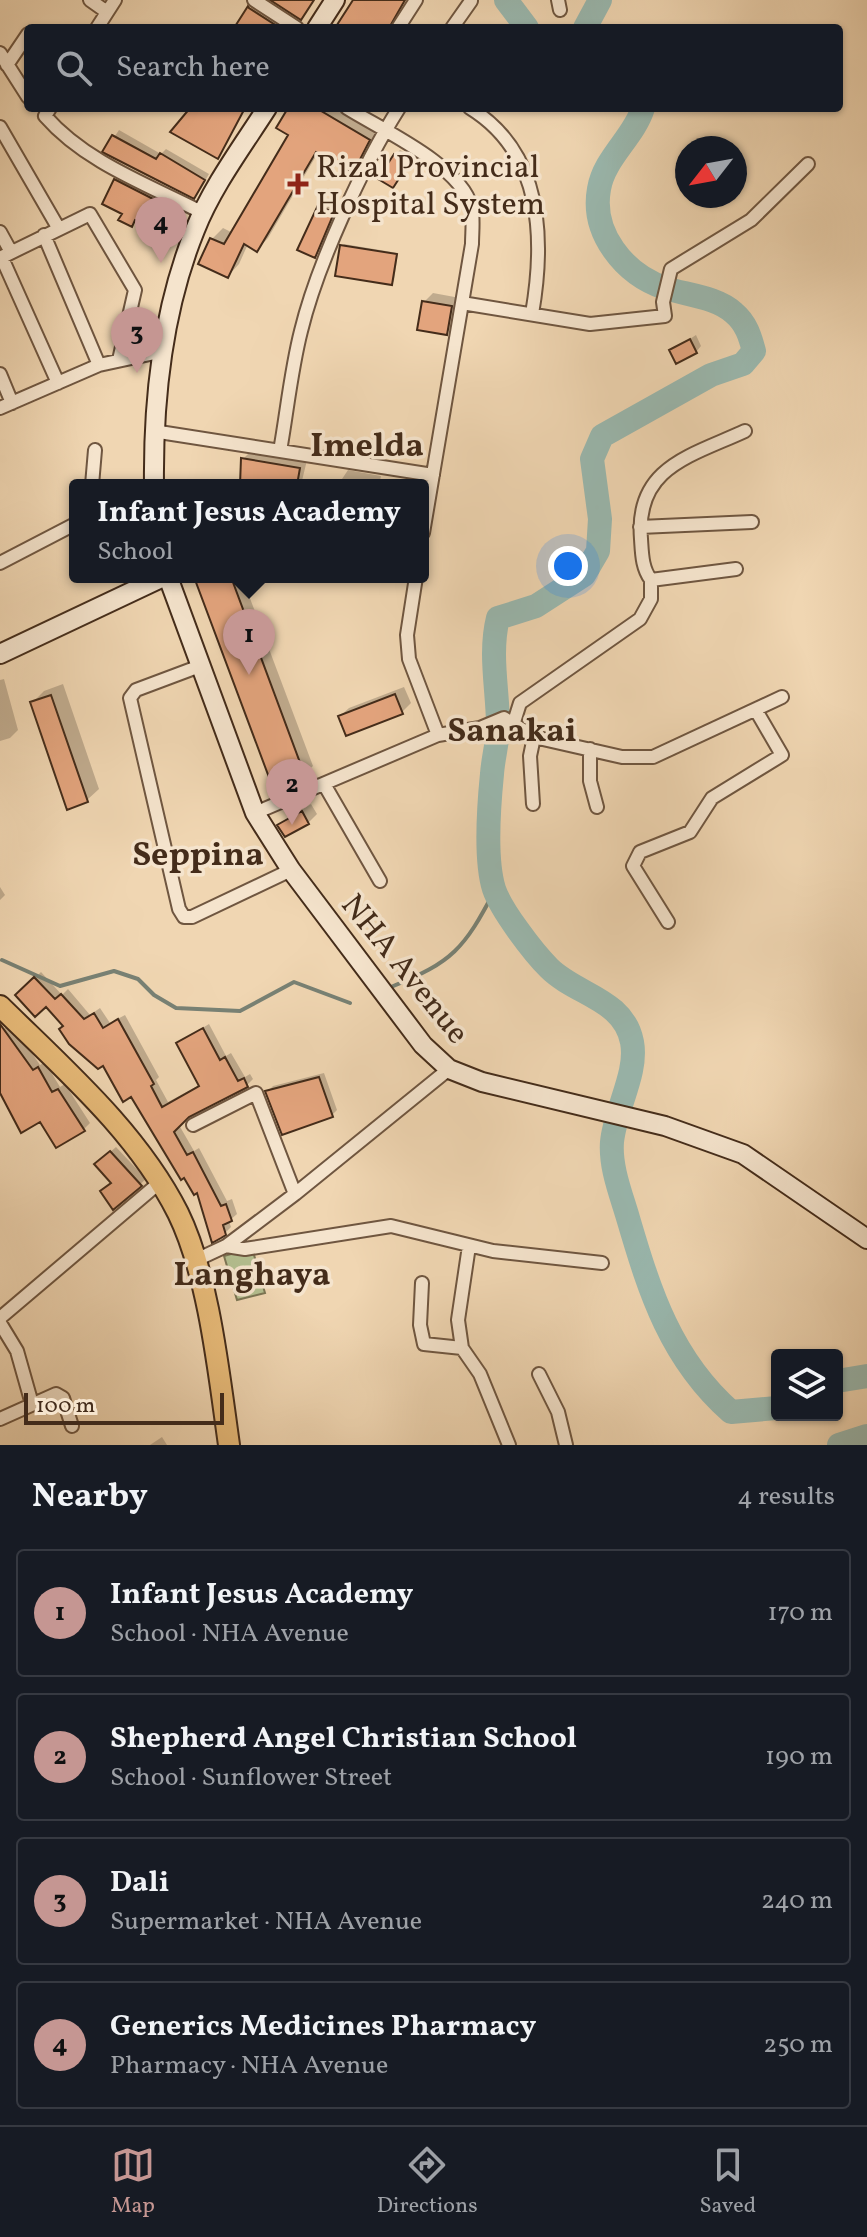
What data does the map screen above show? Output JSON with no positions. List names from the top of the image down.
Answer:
{
  "streets": {
    "street": ["NHA Avenue"]
  },
  "districts": [
    "Imelda",
    "Sanakai",
    "Seppina",
    "Langhaya"
  ],
  "places": {
    "health": ["Rizal Provincial Hospital System"]
  },
  "scale_bar": "100 m",
  "north": "bottom left",
  "page": {
    "search": "Search here",
    "pins": [
      "4",
      "3",
      "1",
      "2"
    ],
    "popup": ["Infant Jesus Academy", "School"],
    "scale": "100 m",
    "heading": ["Nearby", "4 results"],
    "list": [
      {
        "mark": "1",
        "name": "Infant Jesus Academy",
        "note": "School · NHA Avenue",
        "value": "170 m"
      },
      {
        "mark": "2",
        "name": "Shepherd Angel Christian School",
        "note": "School · Sunflower Street",
        "value": "190 m"
      },
      {
        "mark": "3",
        "name": "Dali",
        "note": "Supermarket · NHA Avenue",
        "value": "240 m"
      },
      {
        "mark": "4",
        "name": "Generics Medicines Pharmacy",
        "note": "Pharmacy · NHA Avenue",
        "value": "250 m"
      }
    ],
    "nav": ["Map", "Directions", "Saved"]
  }
}
